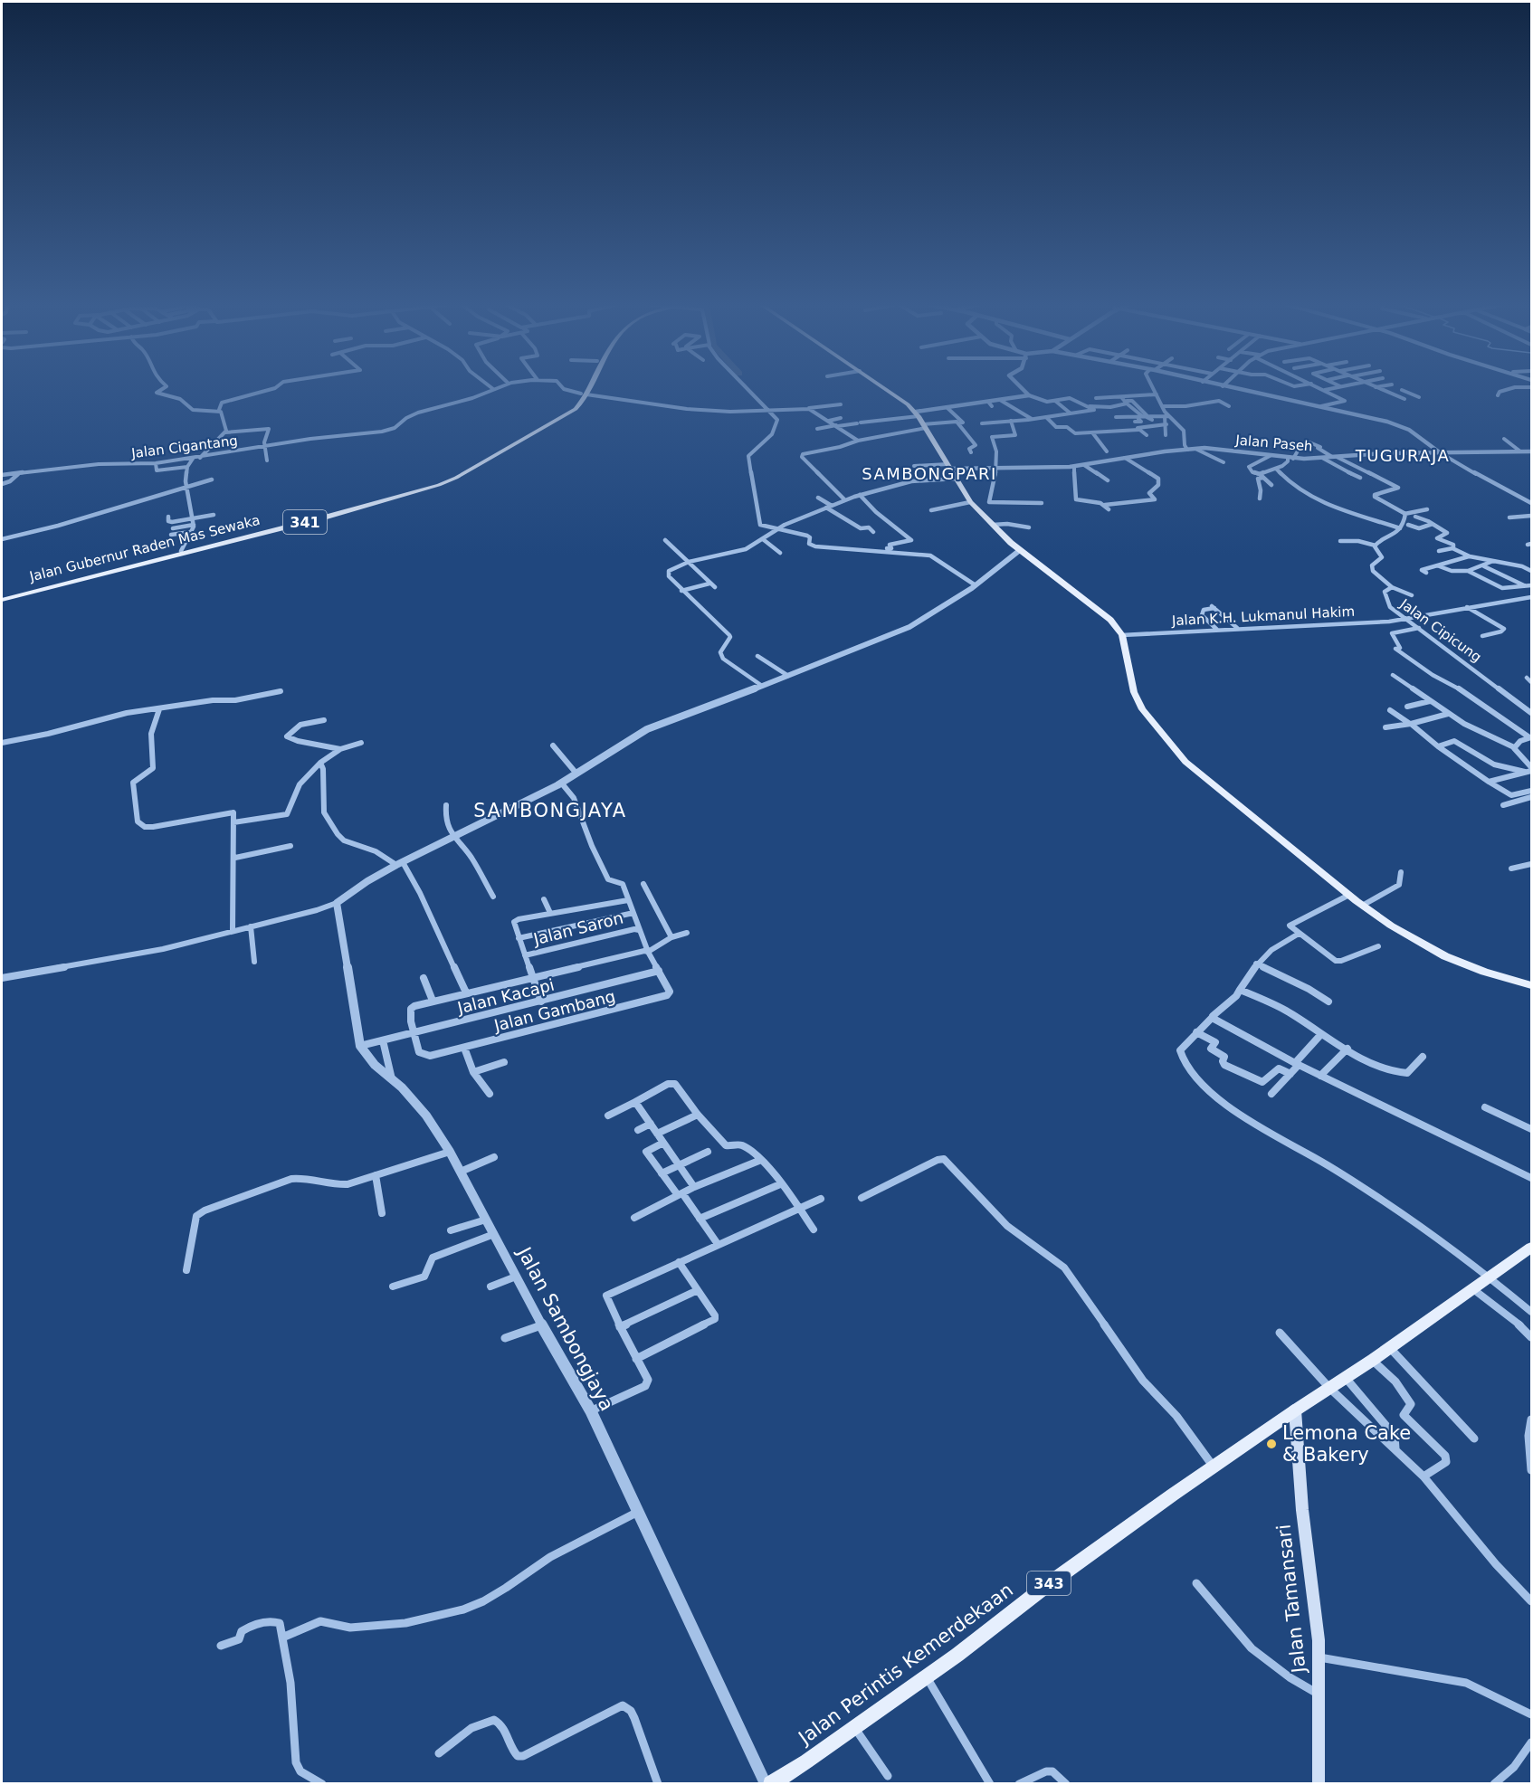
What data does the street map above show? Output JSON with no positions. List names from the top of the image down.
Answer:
{
  "streets": {
    "main road": [
      "341",
      "Jalan Gubernur Raden Mas Sewaka",
      "343",
      "Jalan Tamansari",
      "Jalan Perintis Kemerdekaan"
    ],
    "street": [
      "Jalan Paseh",
      "Jalan Cigantang",
      "Jalan K.H. Lukmanul Hakim",
      "Jalan Cipicung",
      "Jalan Saron",
      "Jalan Kacapi",
      "Jalan Gambang",
      "Jalan Sambongjaya"
    ]
  },
  "crossings": [
    ["Jalan Cigantang", "Jalan Gubernur Raden Mas Sewaka"],
    ["Jalan K.H. Lukmanul Hakim", "Jalan Cipicung"],
    ["Jalan Kacapi", "Jalan Gambang"],
    ["Jalan Kacapi", "Jalan Sambongjaya"],
    ["343", "Jalan Perintis Kemerdekaan"],
    ["Jalan Tamansari", "Jalan Perintis Kemerdekaan"]
  ],
  "districts": ["TUGURAJA", "SAMBONGPARI", "SAMBONGJAYA"],
  "places": ["Lemona Cake & Bakery"]
}
